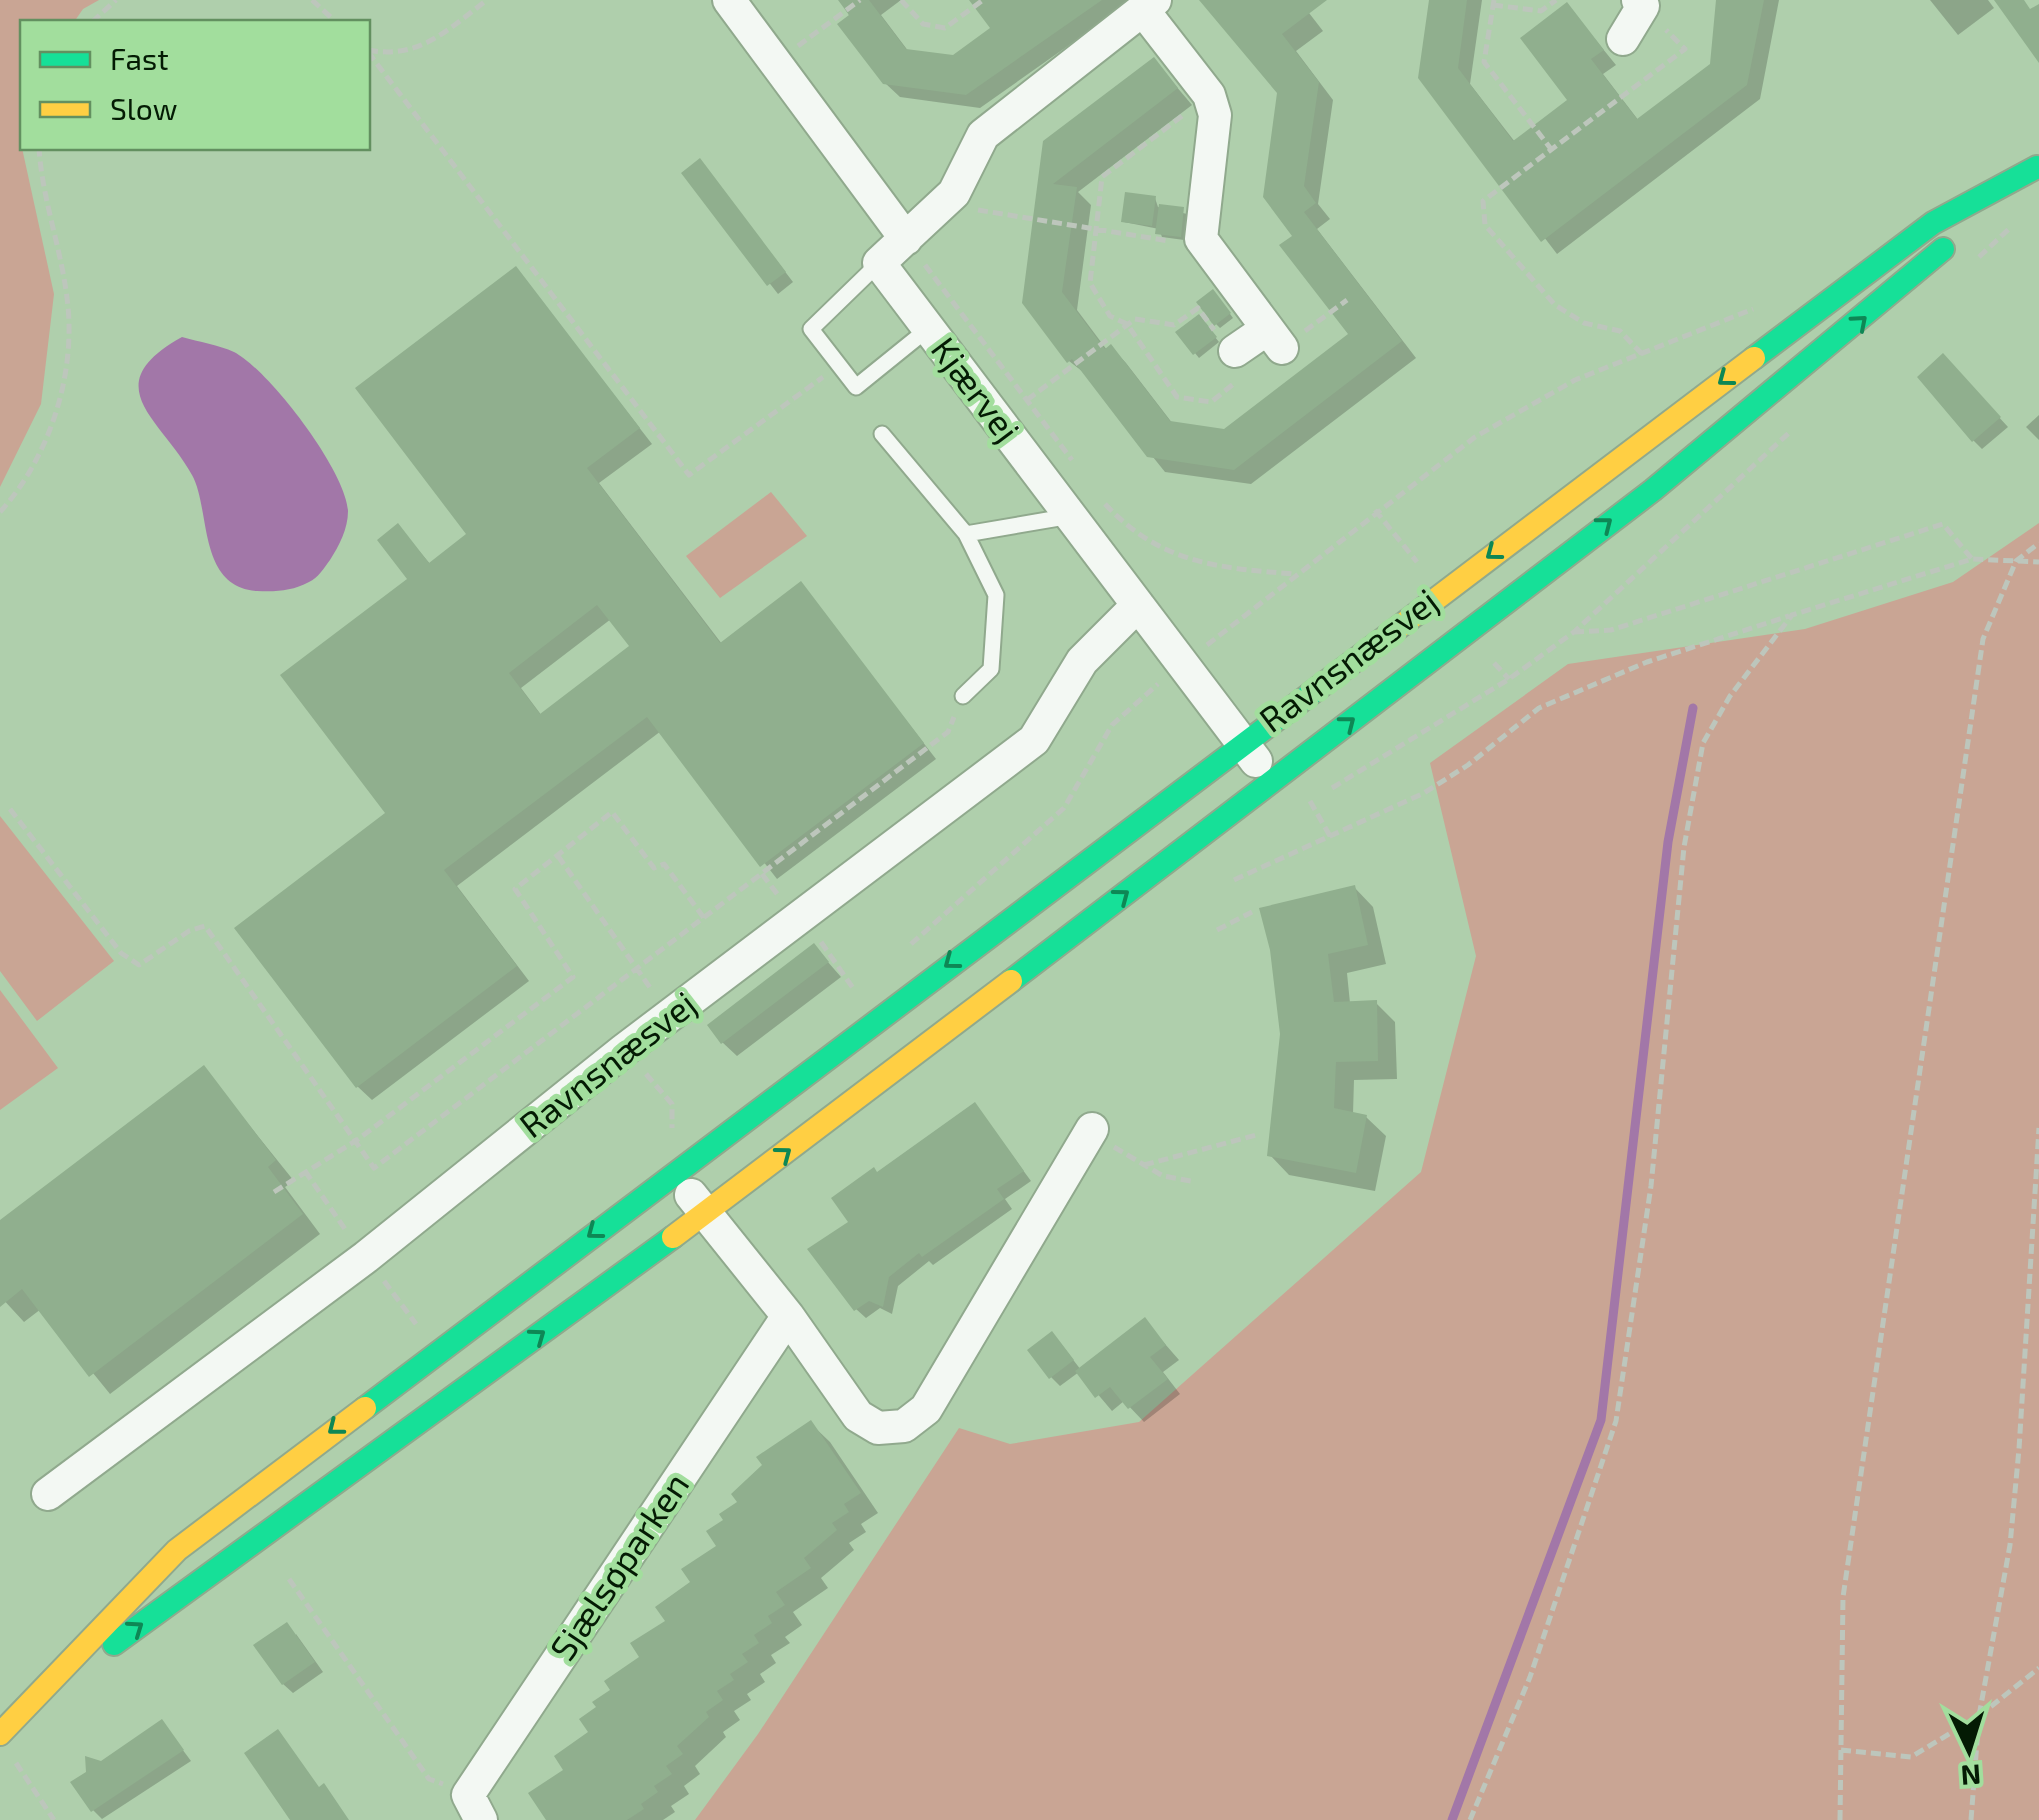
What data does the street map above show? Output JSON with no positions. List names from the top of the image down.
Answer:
{
  "streets": {
    "main road": ["Ravnsnæsvej"],
    "street": ["Kjærvej", "Sjælsøparken"]
  },
  "crossings": [
    ["Kjærvej", "Ravnsnæsvej"]
  ],
  "legend": ["Fast", "Slow"],
  "north": "bottom"
}
